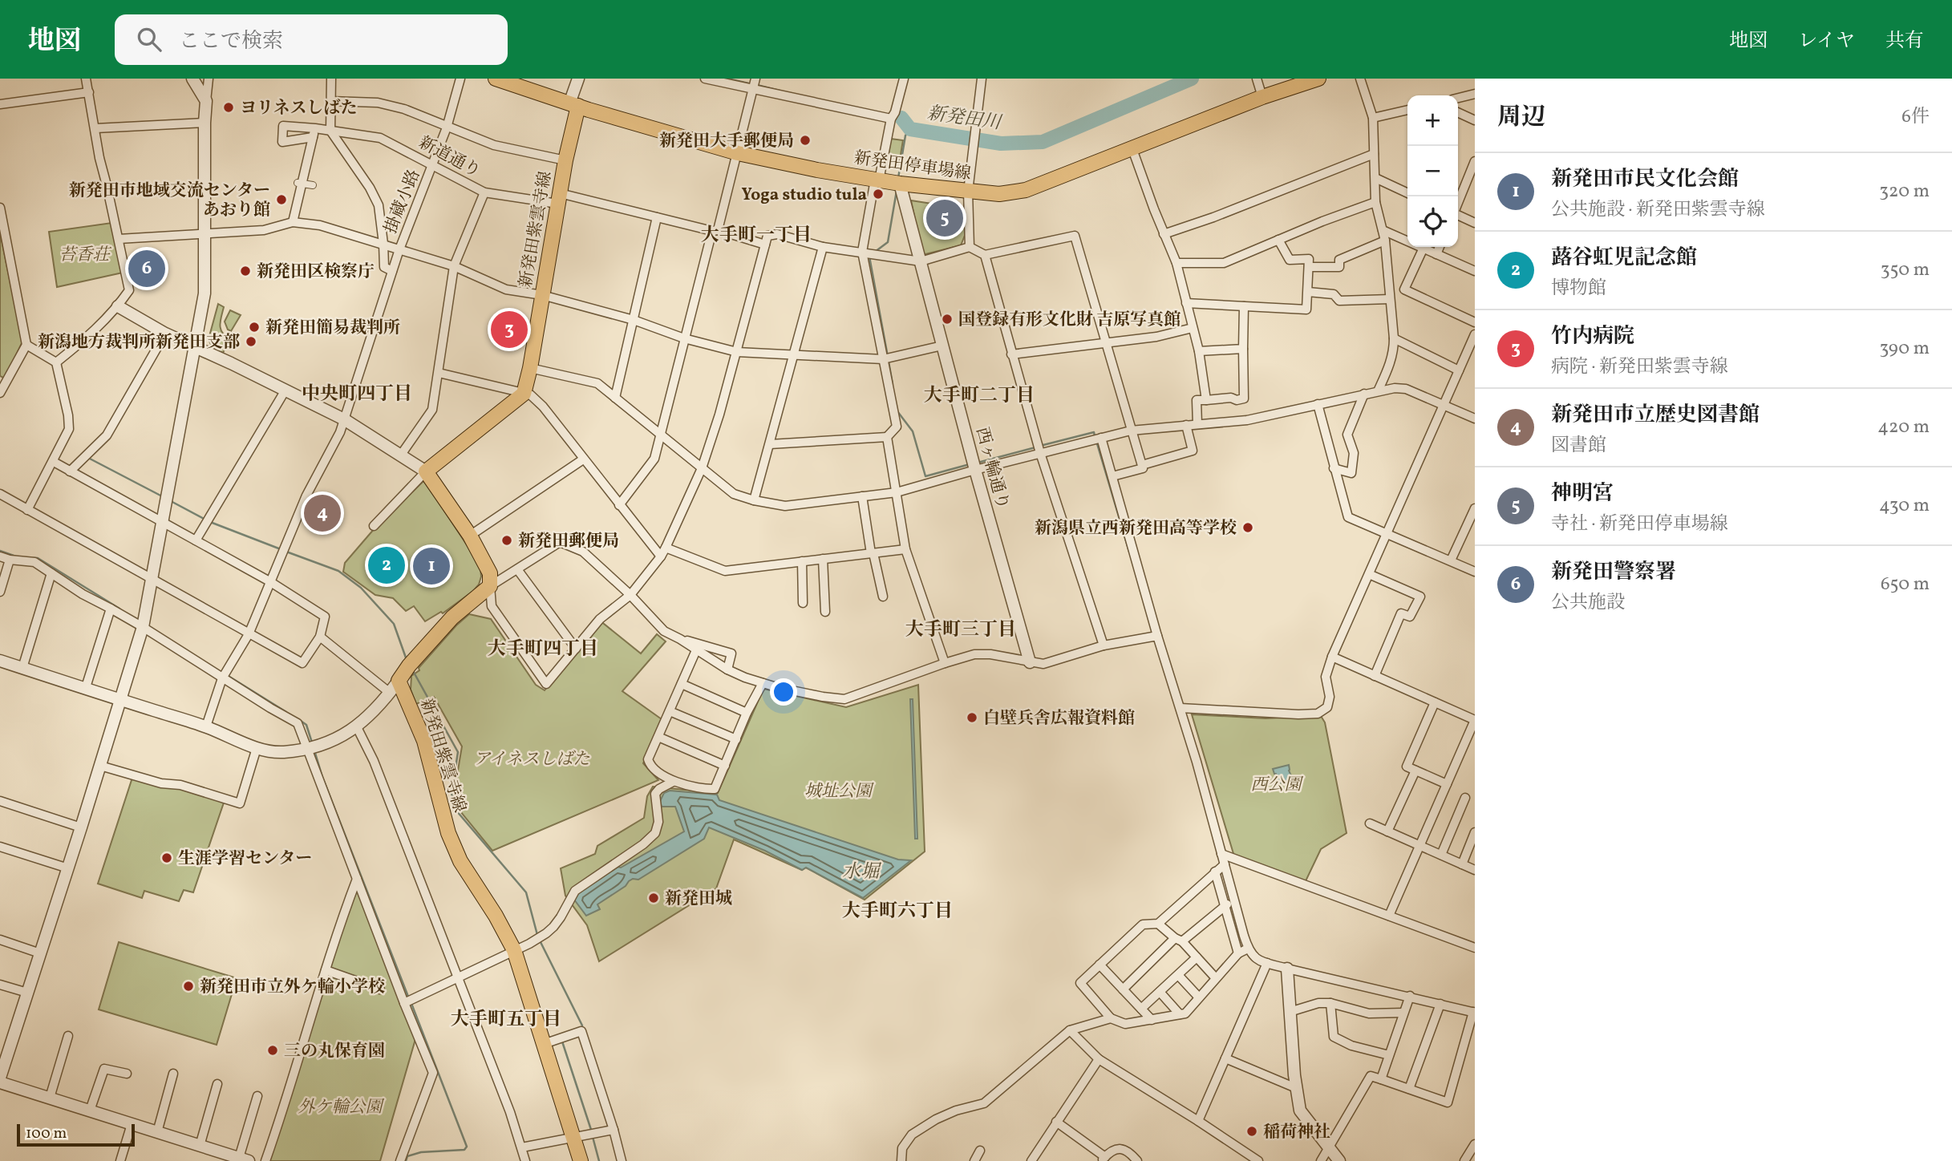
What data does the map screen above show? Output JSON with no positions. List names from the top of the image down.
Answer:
{
  "streets": {
    "main road": ["新発田停車場線", "新発田紫雲寺線"],
    "street": ["新道通り", "掛蔵小路", "西ヶ輪通り"]
  },
  "crossings": [
    ["新道通り", "掛蔵小路"],
    ["新道通り", "新発田紫雲寺線"],
    ["新発田停車場線", "新発田紫雲寺線"],
    ["新発田停車場線", "西ヶ輪通り"]
  ],
  "districts": [
    "大手町一丁目",
    "中央町四丁目",
    "大手町二丁目",
    "大手町三丁目",
    "大手町四丁目",
    "大手町六丁目",
    "大手町五丁目"
  ],
  "water": ["新発田川", "水堀"],
  "parks": [
    "苔香荘",
    "アイネスしばた",
    "西公園",
    "城址公園",
    "外ケ輪公園"
  ],
  "places": [
    "ヨリネスしばた",
    "新発田大手郵便局",
    "Yoga studio tula",
    "新発田市地域交流センター あおり館",
    "新発田区検察庁",
    "国登録有形文化財 吉原写真館",
    "新発田簡易裁判所",
    "新潟地方裁判所新発田支部",
    "新潟県立西新発田高等学校",
    "新発田郵便局",
    "白壁兵舎広報資料館",
    "生涯学習センター",
    "新発田城",
    "新発田市立外ケ輪小学校",
    "三の丸保育園",
    "稲荷神社"
  ],
  "scale_bar": "100 m",
  "page": {
    "header": "地図",
    "search": "ここで検索",
    "nav": ["地図", "レイヤ", "共有"],
    "heading": ["周辺", "6件"],
    "map_buttons": ["+", "−"],
    "list": [
      {
        "mark": "1",
        "name": "新発田市民文化会館",
        "note": "公共施設 · 新発田紫雲寺線",
        "value": "320 m"
      },
      {
        "mark": "2",
        "name": "蕗谷虹児記念館",
        "note": "博物館",
        "value": "350 m"
      },
      {
        "mark": "3",
        "name": "竹内病院",
        "note": "病院 · 新発田紫雲寺線",
        "value": "390 m"
      },
      {
        "mark": "4",
        "name": "新発田市立歴史図書館",
        "note": "図書館",
        "value": "420 m"
      },
      {
        "mark": "5",
        "name": "神明宮",
        "note": "寺社 · 新発田停車場線",
        "value": "430 m"
      },
      {
        "mark": "6",
        "name": "新発田警察署",
        "note": "公共施設",
        "value": "650 m"
      }
    ],
    "pins": [
      "5",
      "6",
      "3",
      "4",
      "2",
      "1"
    ],
    "scale": "100 m"
  }
}
